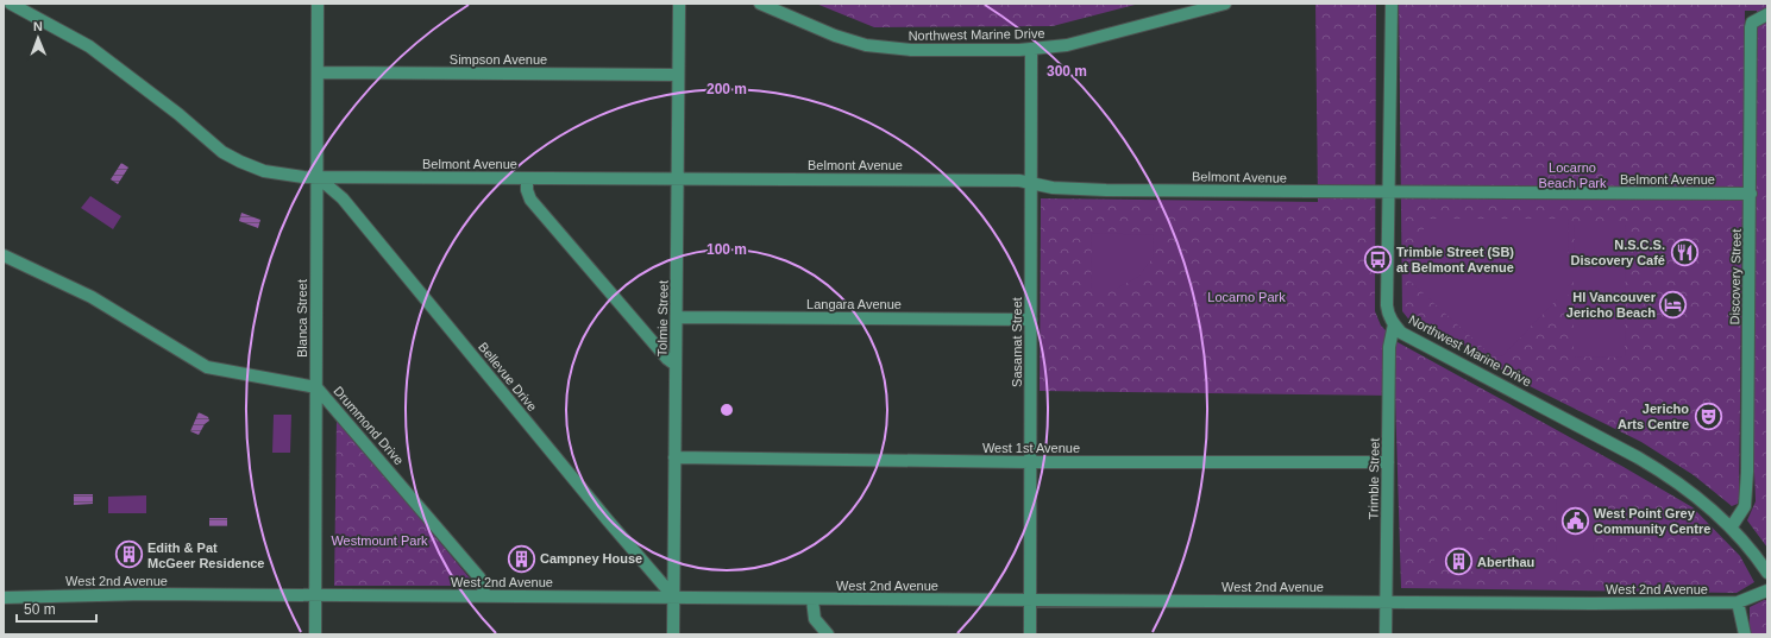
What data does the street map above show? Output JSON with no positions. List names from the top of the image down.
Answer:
{
  "streets": {
    "street": [
      "Northwest Marine Drive",
      "Simpson Avenue",
      "Belmont Avenue",
      "Discovery Street",
      "Langara Avenue",
      "Blanca Street",
      "Tolmie Street",
      "Sasamat Street",
      "Bellevue Drive",
      "Drummond Drive",
      "West 1st Avenue",
      "Trimble Street",
      "West 2nd Avenue"
    ]
  },
  "crossings": [
    ["Northwest Marine Drive", "Belmont Avenue"],
    ["Northwest Marine Drive", "Discovery Street"],
    ["Northwest Marine Drive", "Sasamat Street"],
    ["Northwest Marine Drive", "Trimble Street"],
    ["Simpson Avenue", "Blanca Street"],
    ["Simpson Avenue", "Tolmie Street"],
    ["Belmont Avenue", "Discovery Street"],
    ["Belmont Avenue", "Blanca Street"],
    ["Belmont Avenue", "Tolmie Street"],
    ["Belmont Avenue", "Sasamat Street"],
    ["Belmont Avenue", "Bellevue Drive"],
    ["Langara Avenue", "Tolmie Street"],
    ["Langara Avenue", "Sasamat Street"],
    ["Blanca Street", "Bellevue Drive"],
    ["Blanca Street", "Drummond Drive"],
    ["Blanca Street", "West 2nd Avenue"],
    ["Tolmie Street", "Bellevue Drive"],
    ["Tolmie Street", "West 1st Avenue"],
    ["Tolmie Street", "West 2nd Avenue"],
    ["Sasamat Street", "West 1st Avenue"],
    ["Sasamat Street", "West 2nd Avenue"],
    ["Bellevue Drive", "West 2nd Avenue"],
    ["Drummond Drive", "West 2nd Avenue"],
    ["West 1st Avenue", "Trimble Street"],
    ["Trimble Street", "West 2nd Avenue"]
  ],
  "parks": ["Locarno Beach Park", "Locarno Park", "Westmount Park"],
  "places": {
    "restaurant": ["N.S.C.S. Discovery Café"],
    "bus stop": ["Trimble Street (SB) at Belmont Avenue"],
    "hotel": ["HI Vancouver Jericho Beach"],
    "theatre": ["Jericho Arts Centre"],
    "public building": ["West Point Grey Community Centre"],
    "building": ["Edith & Pat McGeer Residence", "Campney House", "Aberthau"]
  },
  "scale_bar": "50 m",
  "north": "top",
  "rings": ["300 m", "200 m", "100 m"]
}
